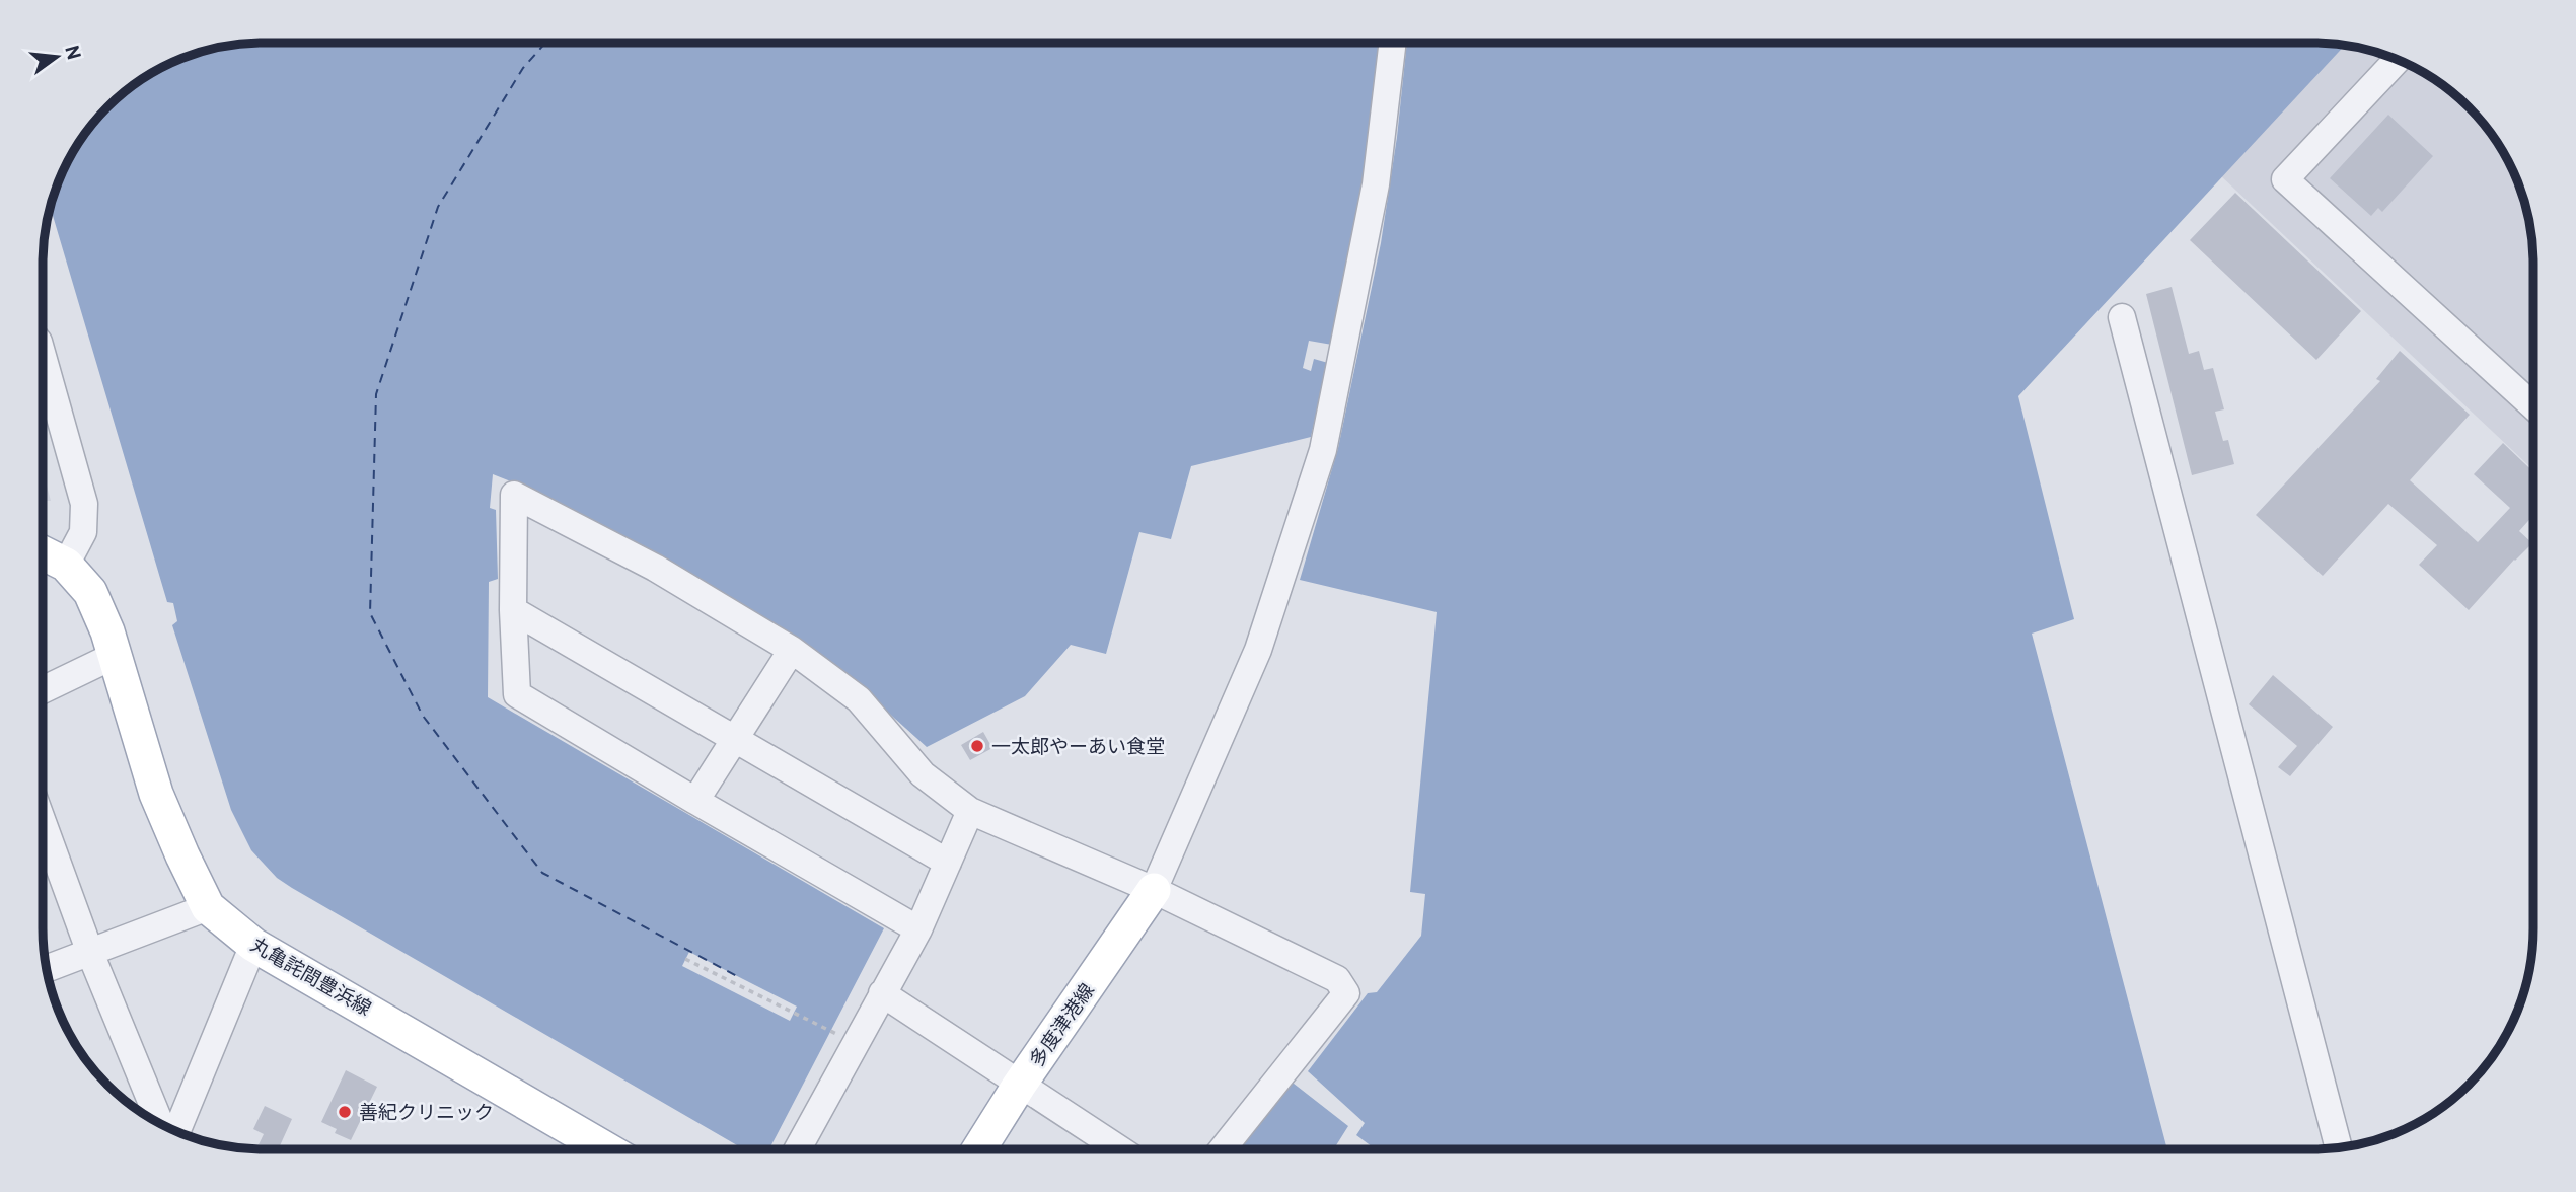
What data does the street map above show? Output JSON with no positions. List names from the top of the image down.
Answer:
{
  "streets": {
    "main road": ["丸亀詫間豊浜線", "多度津港線"]
  },
  "places": ["一太郎やーあい食堂", "善紀クリニック"],
  "north": "right"
}
